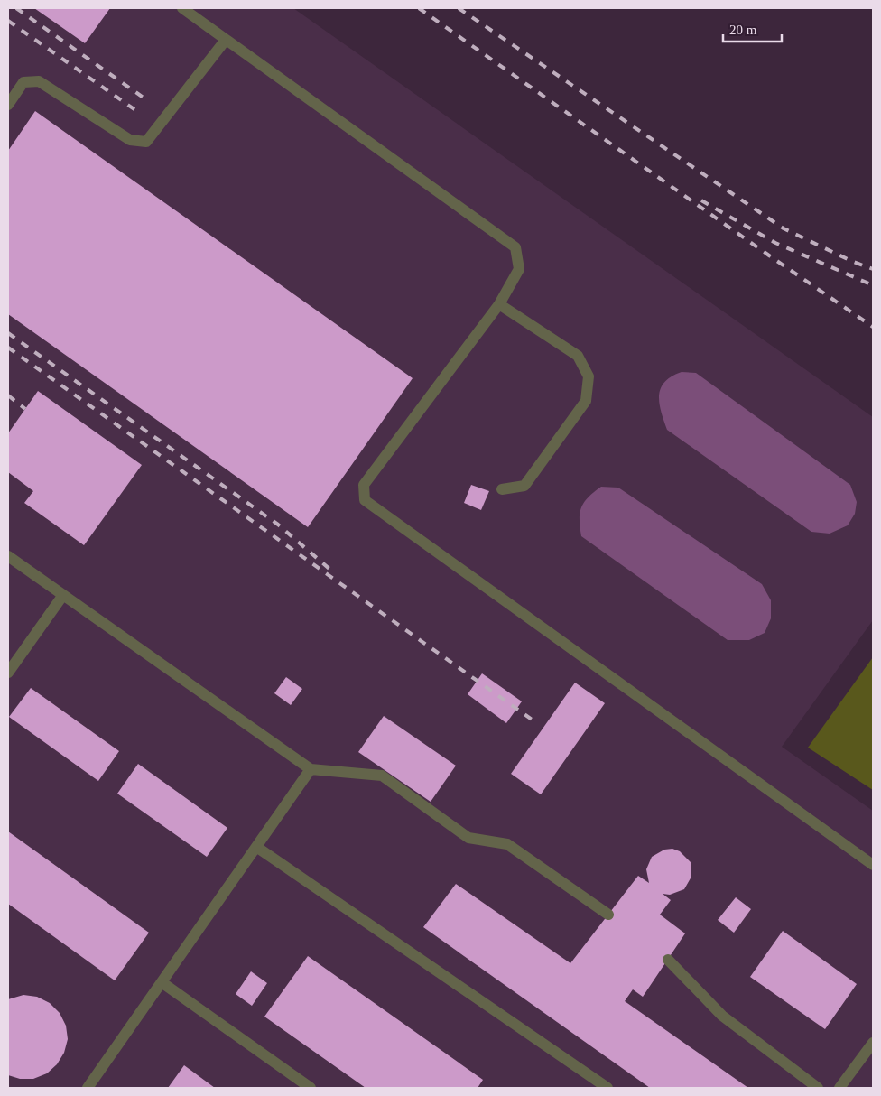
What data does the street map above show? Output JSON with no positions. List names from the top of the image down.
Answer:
{
  "scale_bar": "20 m"
}
